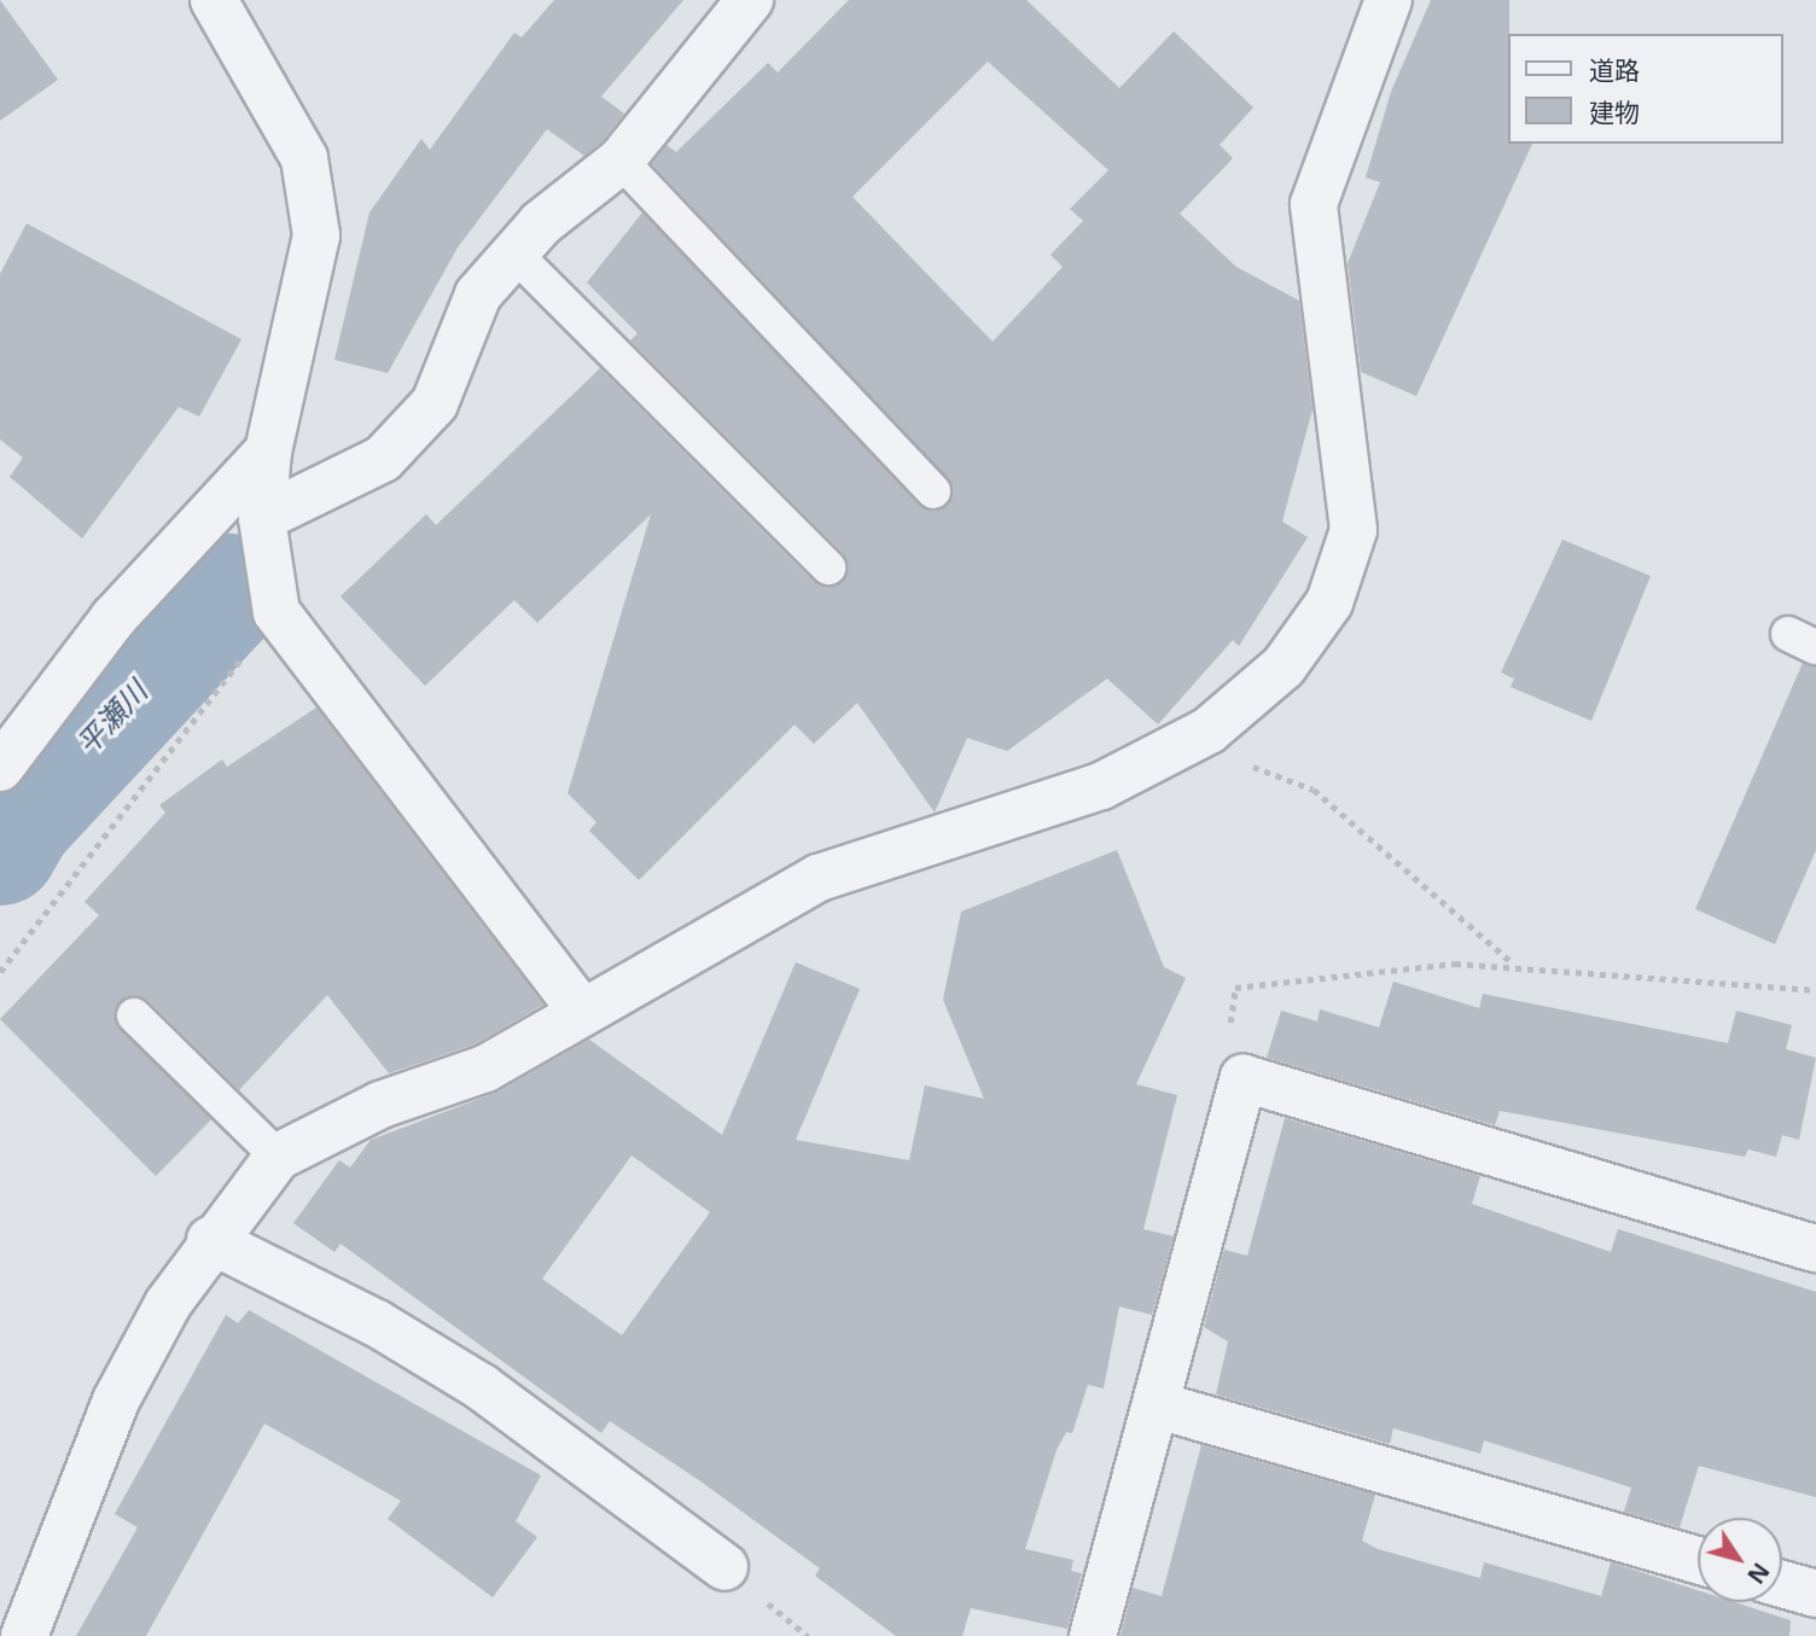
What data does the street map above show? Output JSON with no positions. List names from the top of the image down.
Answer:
{
  "water": ["平瀬川"],
  "legend": ["道路", "建物"],
  "north": "bottom right"
}
